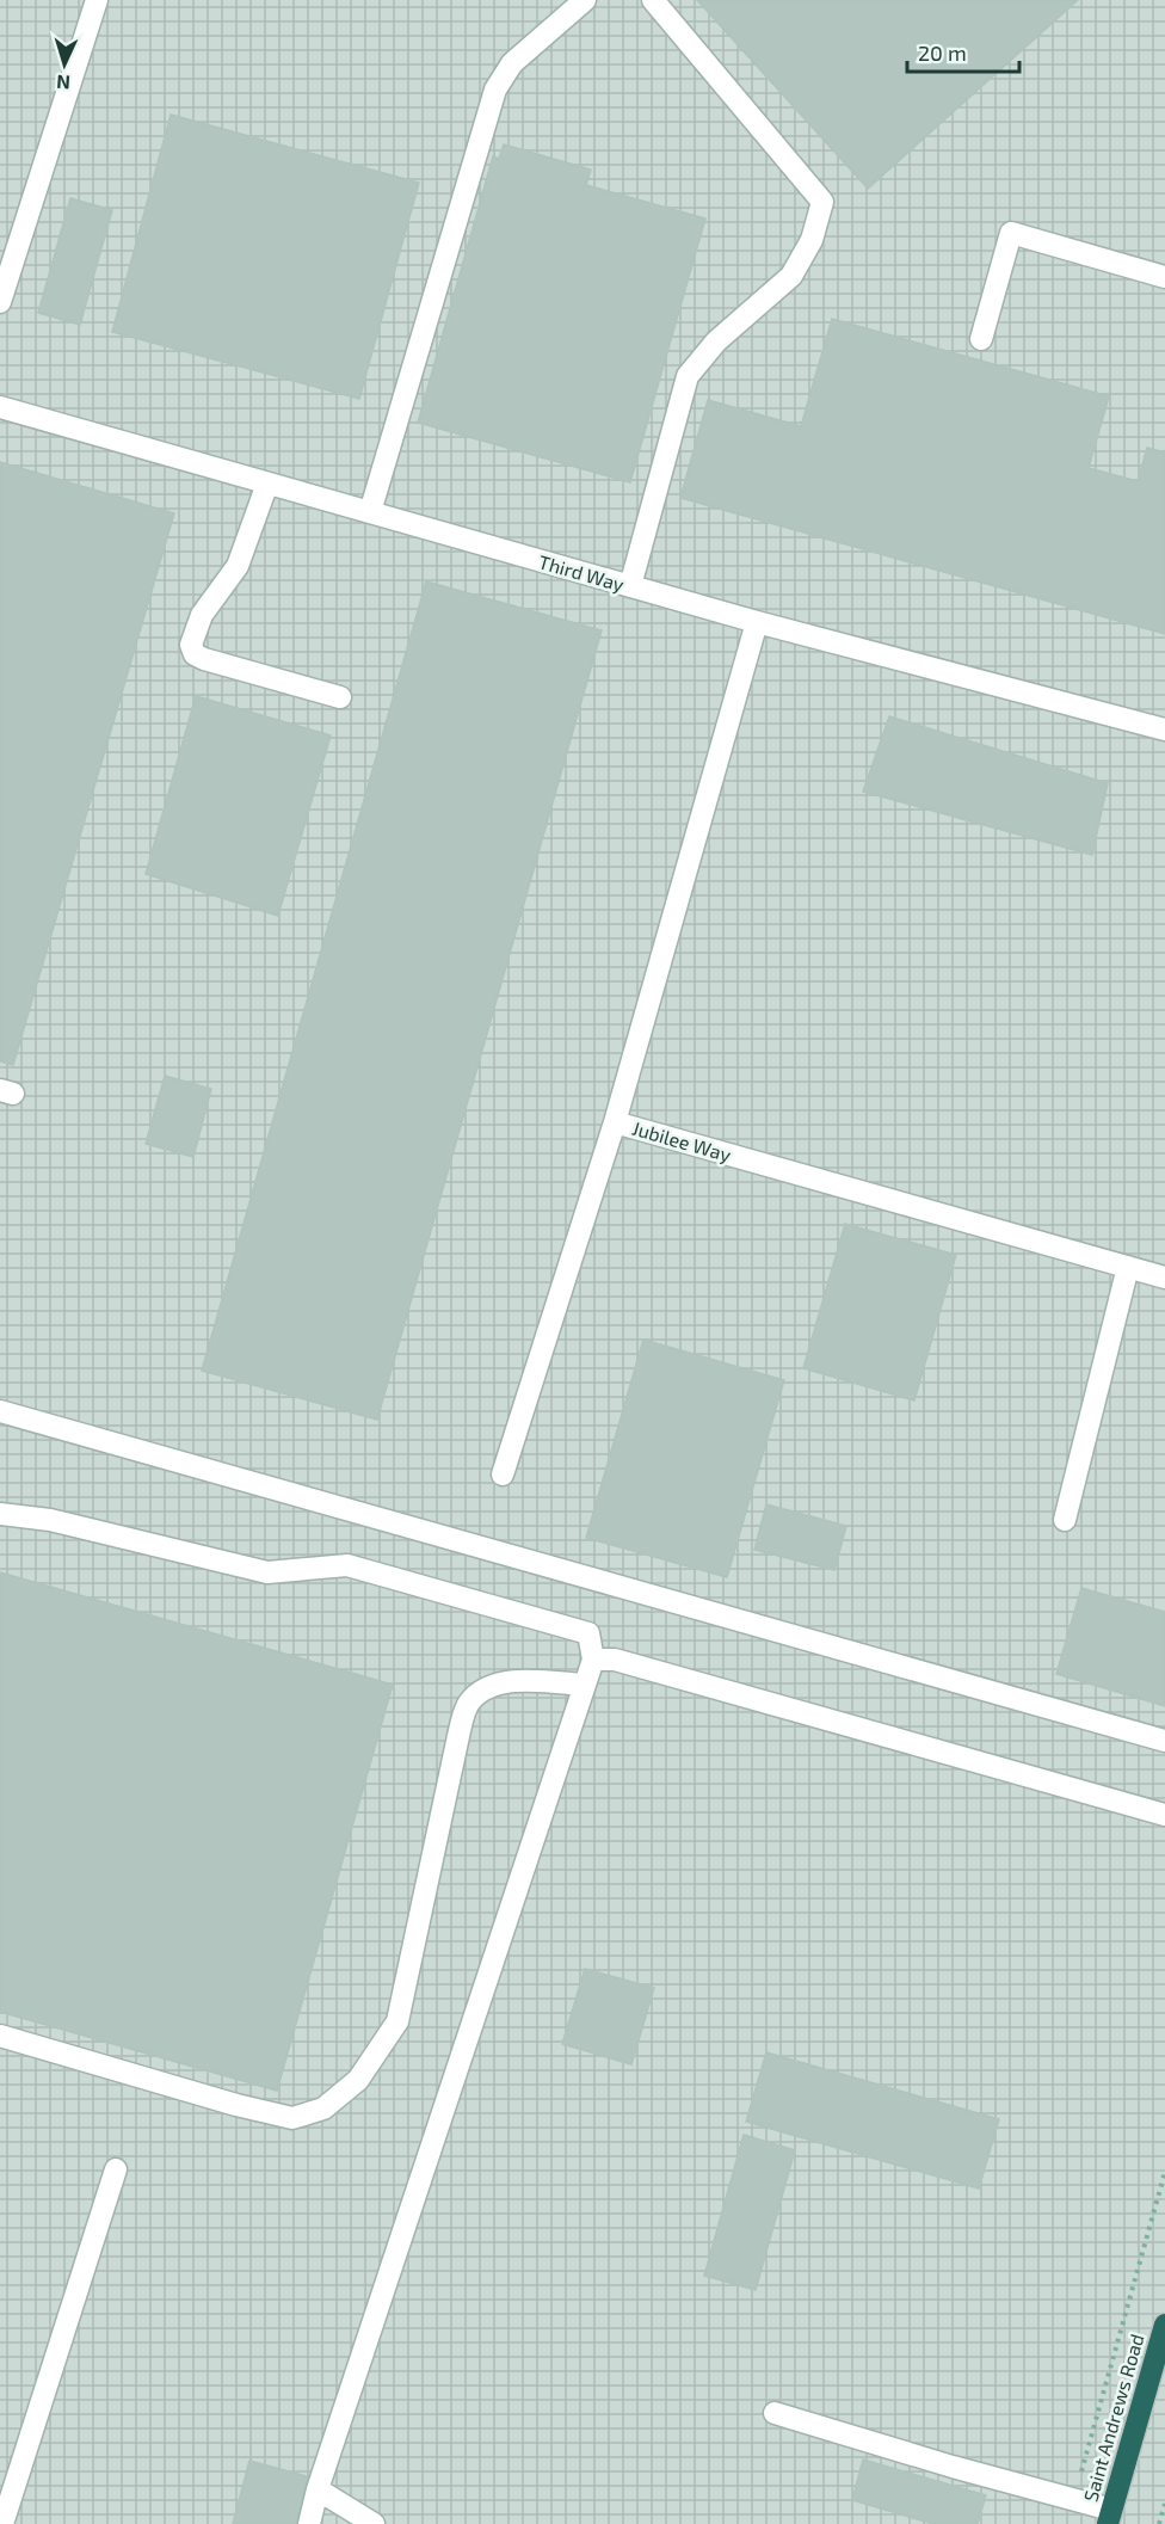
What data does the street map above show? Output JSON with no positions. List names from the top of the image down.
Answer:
{
  "streets": {
    "highway": ["Saint Andrews Road"],
    "street": ["Third Way", "Jubilee Way"]
  },
  "crossings": [
    ["Third Way", "Jubilee Way"]
  ],
  "scale_bar": "20 m",
  "north": "bottom"
}
